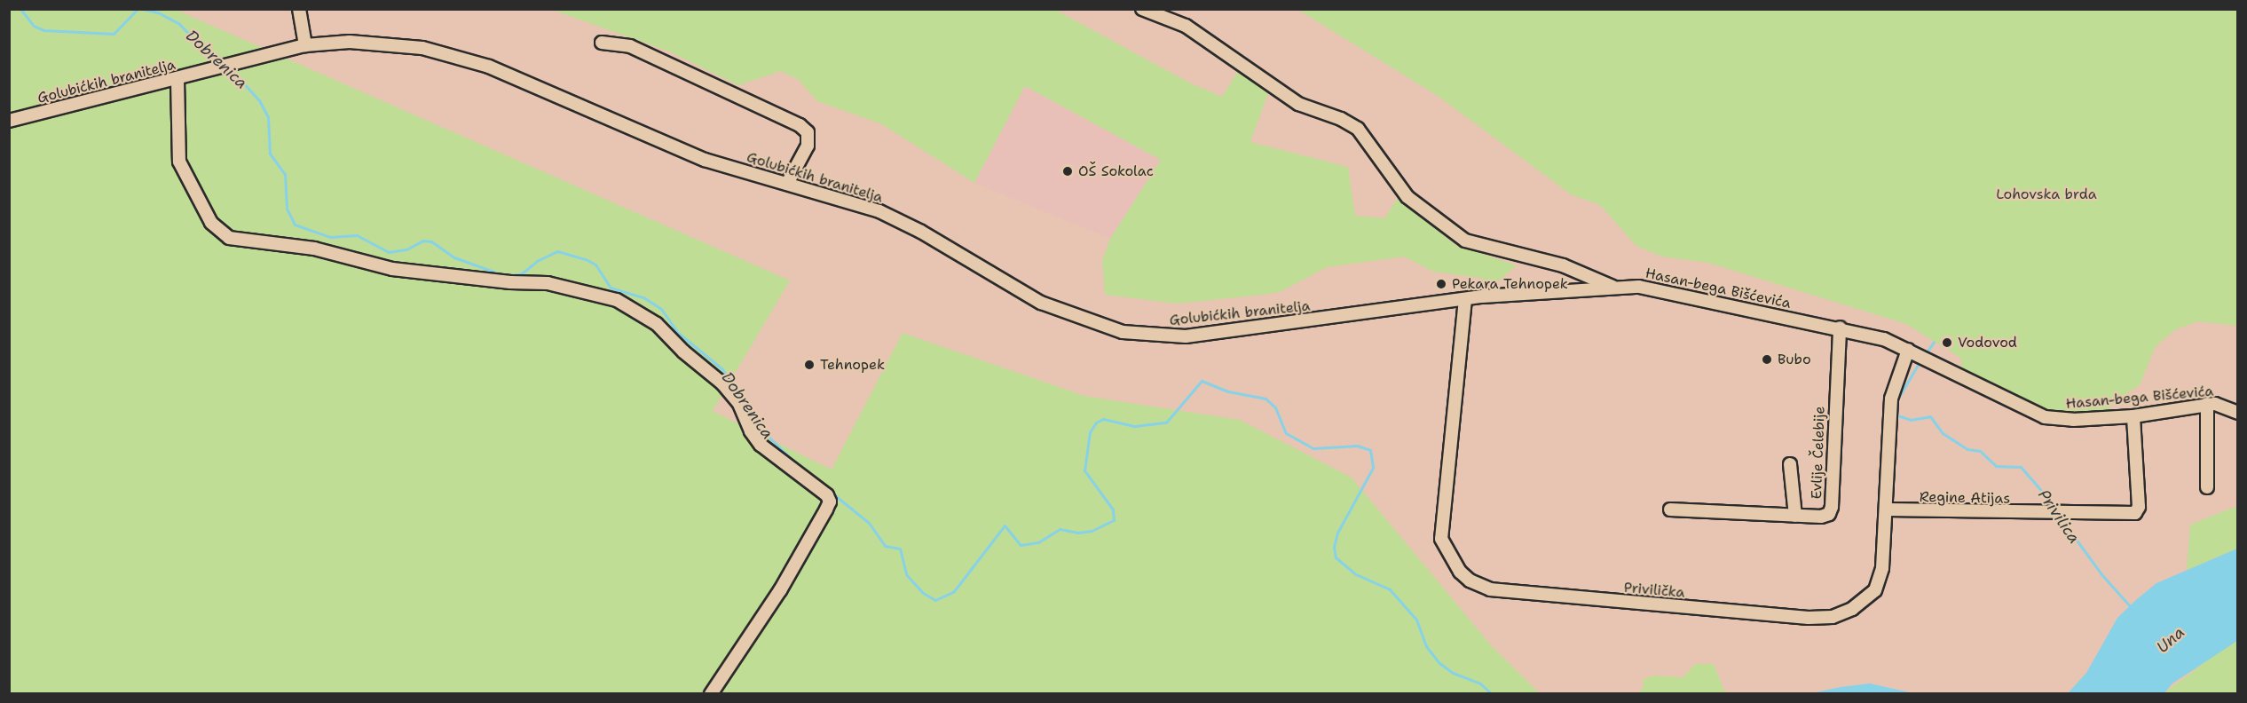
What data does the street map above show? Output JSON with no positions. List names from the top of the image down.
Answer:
{
  "streets": {
    "street": [
      "Golubićkih branitelja",
      "Hasan-bega Bišćevića",
      "Evlije Čelebije",
      "Regine Atijas",
      "Privilička"
    ]
  },
  "crossings": [
    ["Golubićkih branitelja", "Hasan-bega Bišćevića"],
    ["Golubićkih branitelja", "Privilička"],
    ["Hasan-bega Bišćevića", "Evlije Čelebije"],
    ["Hasan-bega Bišćevića", "Regine Atijas"],
    ["Hasan-bega Bišćevića", "Privilička"],
    ["Regine Atijas", "Privilička"]
  ],
  "water": ["Dobrenica", "Privilica", "Una"],
  "parks": ["Lohovska brda"],
  "places": [
    "OŠ Sokolac",
    "Pekara Tehnopek",
    "Vodovod",
    "Bubo",
    "Tehnopek"
  ]
}
